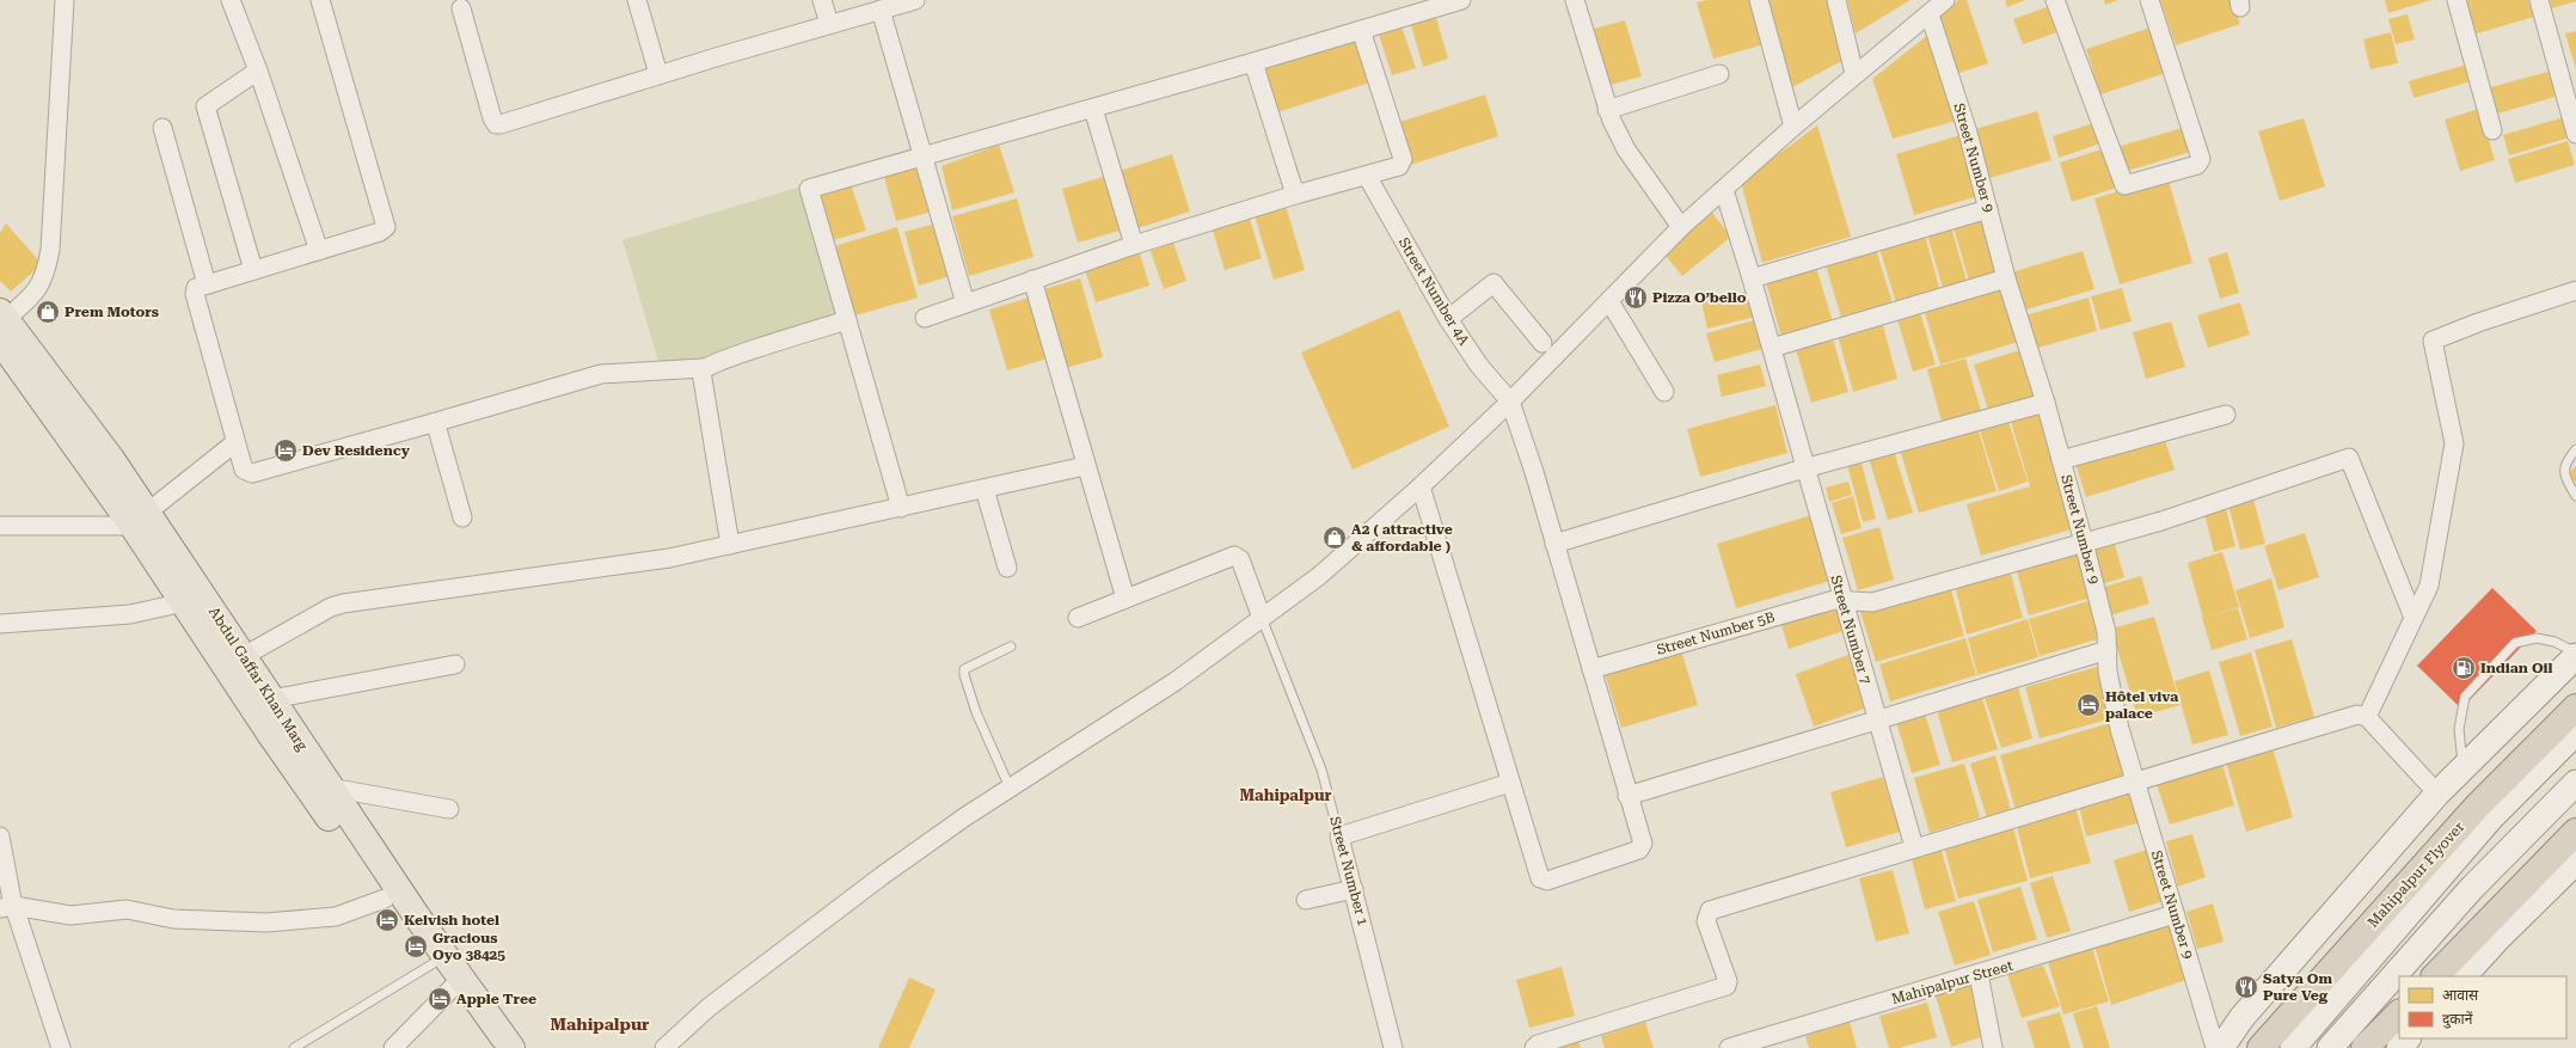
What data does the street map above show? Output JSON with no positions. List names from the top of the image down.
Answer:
{
  "streets": {
    "highway": ["Mahipalpur Flyover"],
    "main road": ["Abdul Gaffar Khan Marg"],
    "street": [
      "Street Number 9",
      "Street Number 4A",
      "Street Number 7",
      "Street Number 5B",
      "Street Number 1",
      "Mahipalpur Street"
    ]
  },
  "crossings": [
    ["Street Number 9", "Mahipalpur Street"],
    ["Street Number 7", "Street Number 5B"]
  ],
  "districts": ["Mahipalpur", "Mahipalpur"],
  "places": {
    "restaurant": ["Pizza O’bello", "Satya Om Pure Veg"],
    "shop": ["Prem Motors", "A2 ( attractive & affordable )"],
    "hotel": [
      "Dev Residency",
      "Hôtel viva palace",
      "Kelvish hotel",
      "Gracious Oyo 38425",
      "Apple Tree"
    ],
    "fuel station": ["Indian Oil"]
  },
  "legend": ["आवास", "दुकानें"]
}
